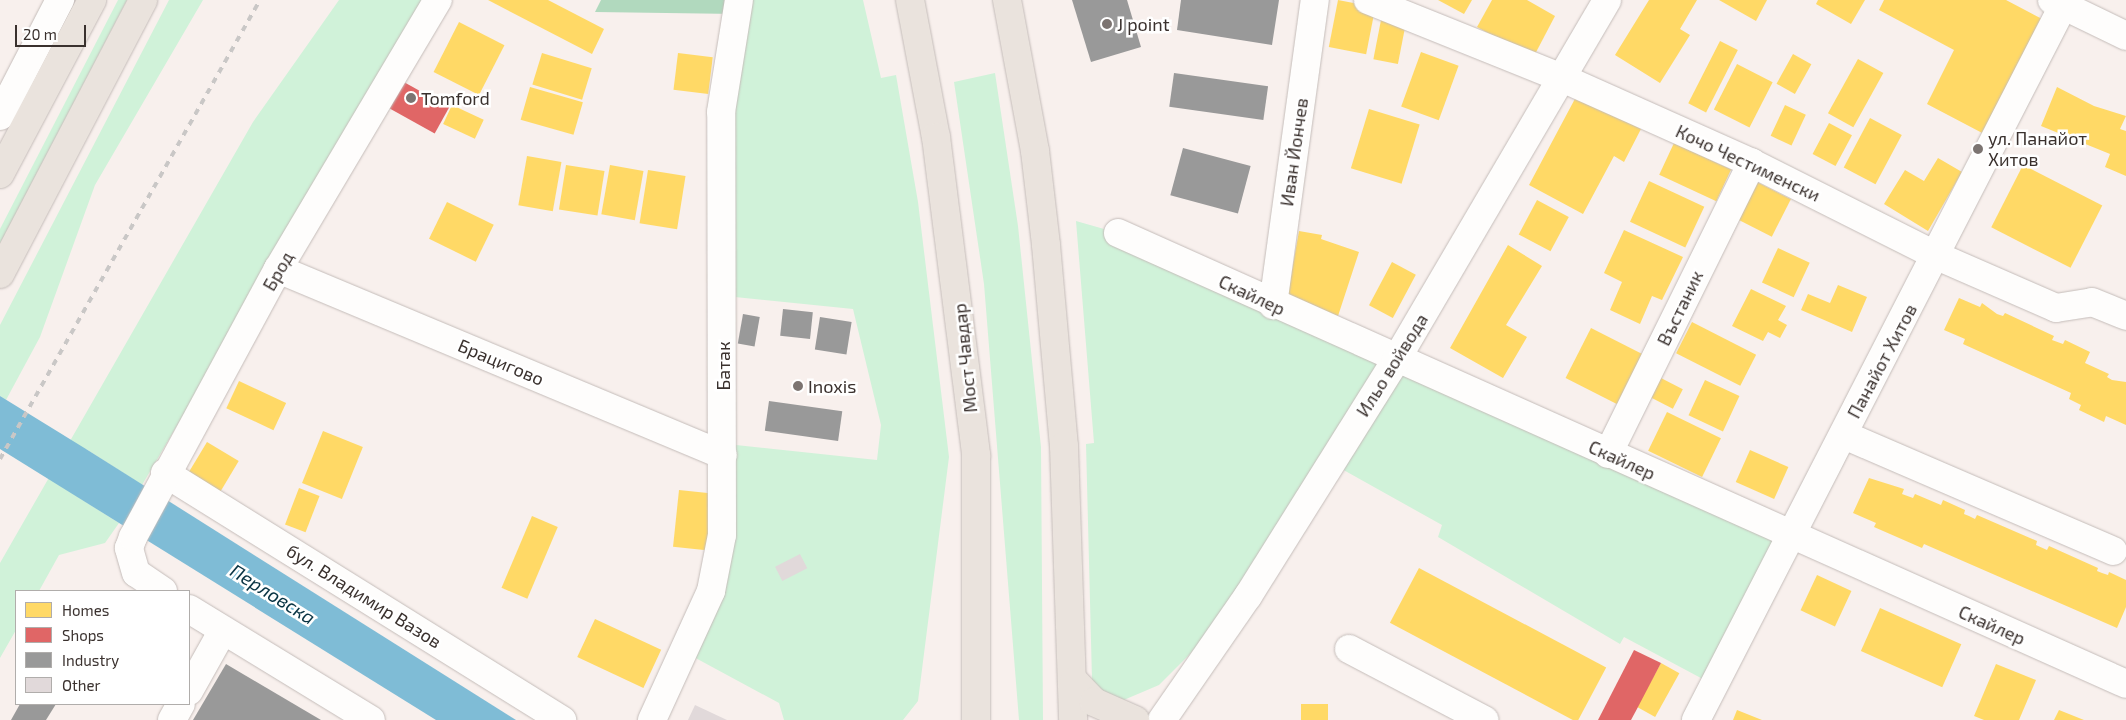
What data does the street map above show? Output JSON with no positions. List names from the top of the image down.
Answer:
{
  "streets": {
    "main road": ["Мост Чавдар"],
    "street": [
      "Иван Йончев",
      "Кочо Честименски",
      "Брод",
      "Скайлер",
      "Въстаник",
      "Панайот Хитов",
      "Брацигово",
      "Ильо войвода",
      "Батак",
      "бул. Владимир Вазов"
    ]
  },
  "crossings": [
    ["Иван Йончев", "Скайлер"],
    ["Кочо Честименски", "Въстаник"],
    ["Кочо Честименски", "Панайот Хитов"],
    ["Кочо Честименски", "Ильо войвода"],
    ["Брод", "Брацигово"],
    ["Брод", "бул. Владимир Вазов"],
    ["Скайлер", "Въстаник"],
    ["Скайлер", "Панайот Хитов"],
    ["Скайлер", "Ильо войвода"],
    ["Брацигово", "Батак"]
  ],
  "water": ["Перловска"],
  "places": [
    "J point",
    "Tomford",
    "ул. Панайот Хитов",
    "Inoxis"
  ],
  "legend": [
    "Homes",
    "Shops",
    "Industry",
    "Other"
  ],
  "scale_bar": "20 m"
}
